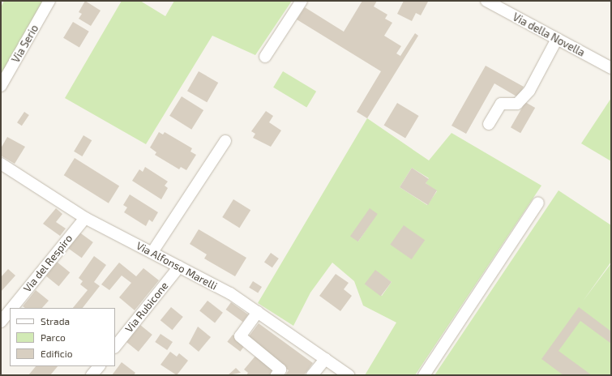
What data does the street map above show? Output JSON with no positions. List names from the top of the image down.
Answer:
{
  "streets": {
    "street": [
      "Via della Novella",
      "Via Serio",
      "Via del Respiro",
      "Via Alfonso Marelli",
      "Via Rubicone"
    ]
  },
  "crossings": [
    ["Via del Respiro", "Via Alfonso Marelli"],
    ["Via Alfonso Marelli", "Via Rubicone"]
  ],
  "legend": ["Strada", "Parco", "Edificio"]
}
